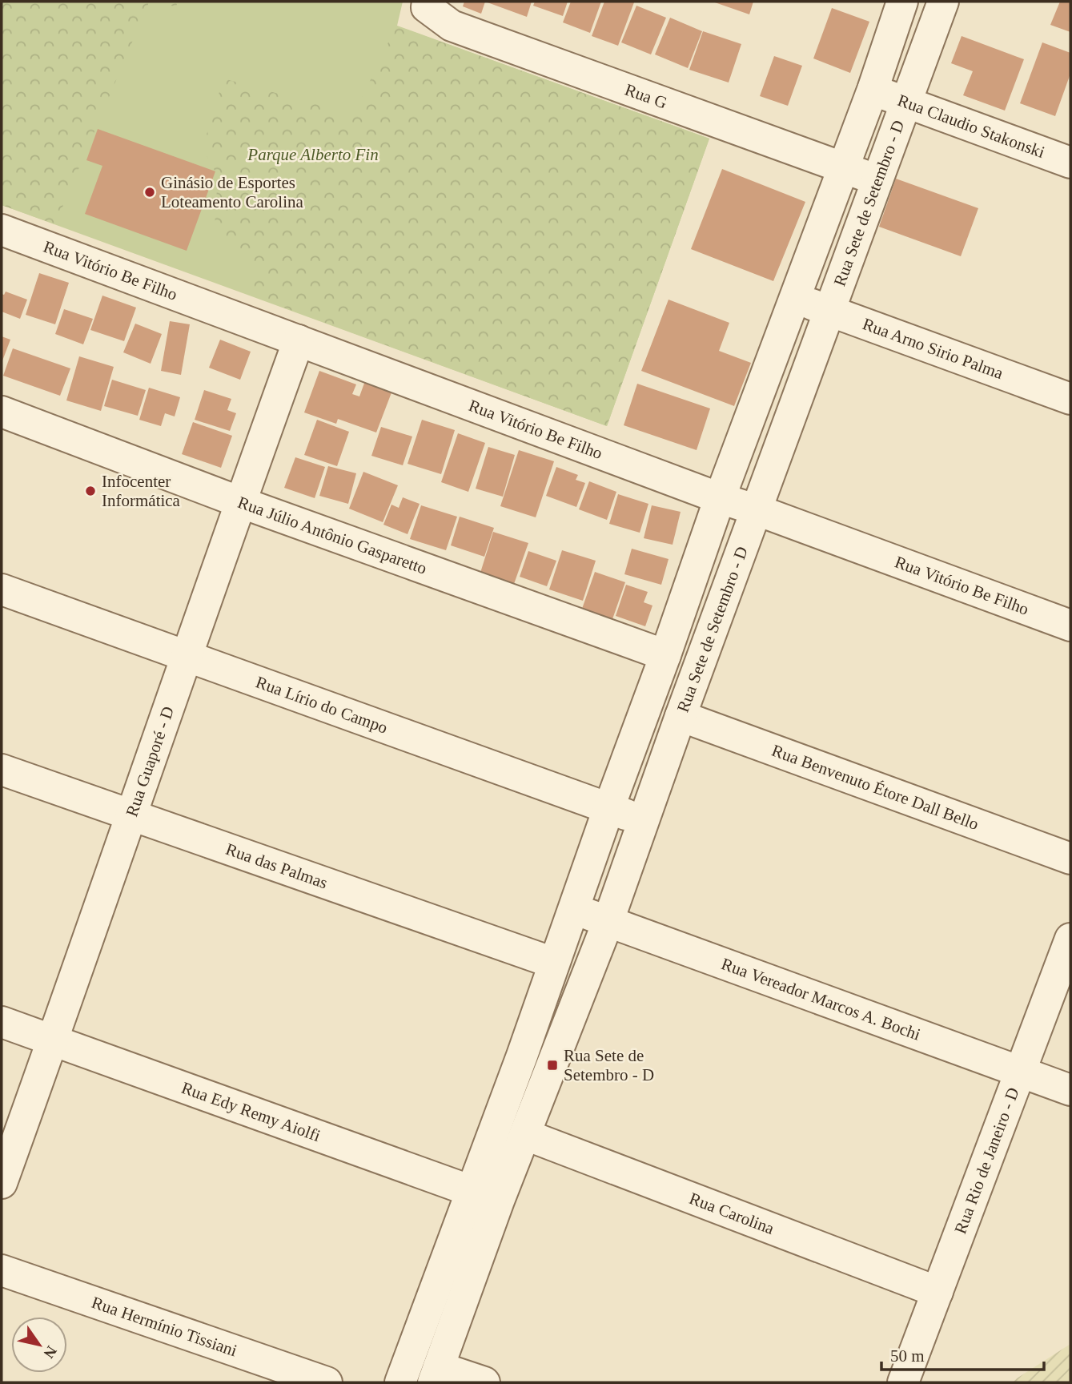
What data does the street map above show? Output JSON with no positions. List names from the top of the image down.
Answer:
{
  "streets": {
    "street": [
      "Rua G",
      "Rua Claudio Stakonski",
      "Rua Sete de Setembro - D",
      "Rua Vitório Be Filho",
      "Rua Arno Sirio Palma",
      "Rua Júlio Antônio Gasparetto",
      "Rua Lírio do Campo",
      "Rua Guaporé - D",
      "Rua Benvenuto Étore Dall Bello",
      "Rua das Palmas",
      "Rua Vereador Marcos A. Bochi",
      "Rua Edy Remy Aiolfi",
      "Rua Rio de Janeiro - D",
      "Rua Carolina",
      "Rua Hermínio Tissiani"
    ]
  },
  "crossings": [
    ["Rua G", "Rua Sete de Setembro - D"],
    ["Rua Claudio Stakonski", "Rua Sete de Setembro - D"],
    ["Rua Sete de Setembro - D", "Rua Vitório Be Filho"],
    ["Rua Sete de Setembro - D", "Rua Arno Sirio Palma"],
    ["Rua Sete de Setembro - D", "Rua Júlio Antônio Gasparetto"],
    ["Rua Sete de Setembro - D", "Rua Lírio do Campo"],
    ["Rua Sete de Setembro - D", "Rua Benvenuto Étore Dall Bello"],
    ["Rua Sete de Setembro - D", "Rua das Palmas"],
    ["Rua Sete de Setembro - D", "Rua Vereador Marcos A. Bochi"],
    ["Rua Sete de Setembro - D", "Rua Edy Remy Aiolfi"],
    ["Rua Sete de Setembro - D", "Rua Carolina"],
    ["Rua Vitório Be Filho", "Rua Guaporé - D"],
    ["Rua Júlio Antônio Gasparetto", "Rua Guaporé - D"],
    ["Rua Lírio do Campo", "Rua Guaporé - D"],
    ["Rua Guaporé - D", "Rua das Palmas"],
    ["Rua Guaporé - D", "Rua Edy Remy Aiolfi"],
    ["Rua Vereador Marcos A. Bochi", "Rua Rio de Janeiro - D"],
    ["Rua Rio de Janeiro - D", "Rua Carolina"]
  ],
  "parks": ["Parque Alberto Fin"],
  "places": {
    "other": ["Ginásio de Esportes Loteamento Carolina", "Infocenter Informática"],
    "transit": ["Rua Sete de Setembro - D"]
  },
  "scale_bar": "50 m",
  "north": "bottom right"
}
